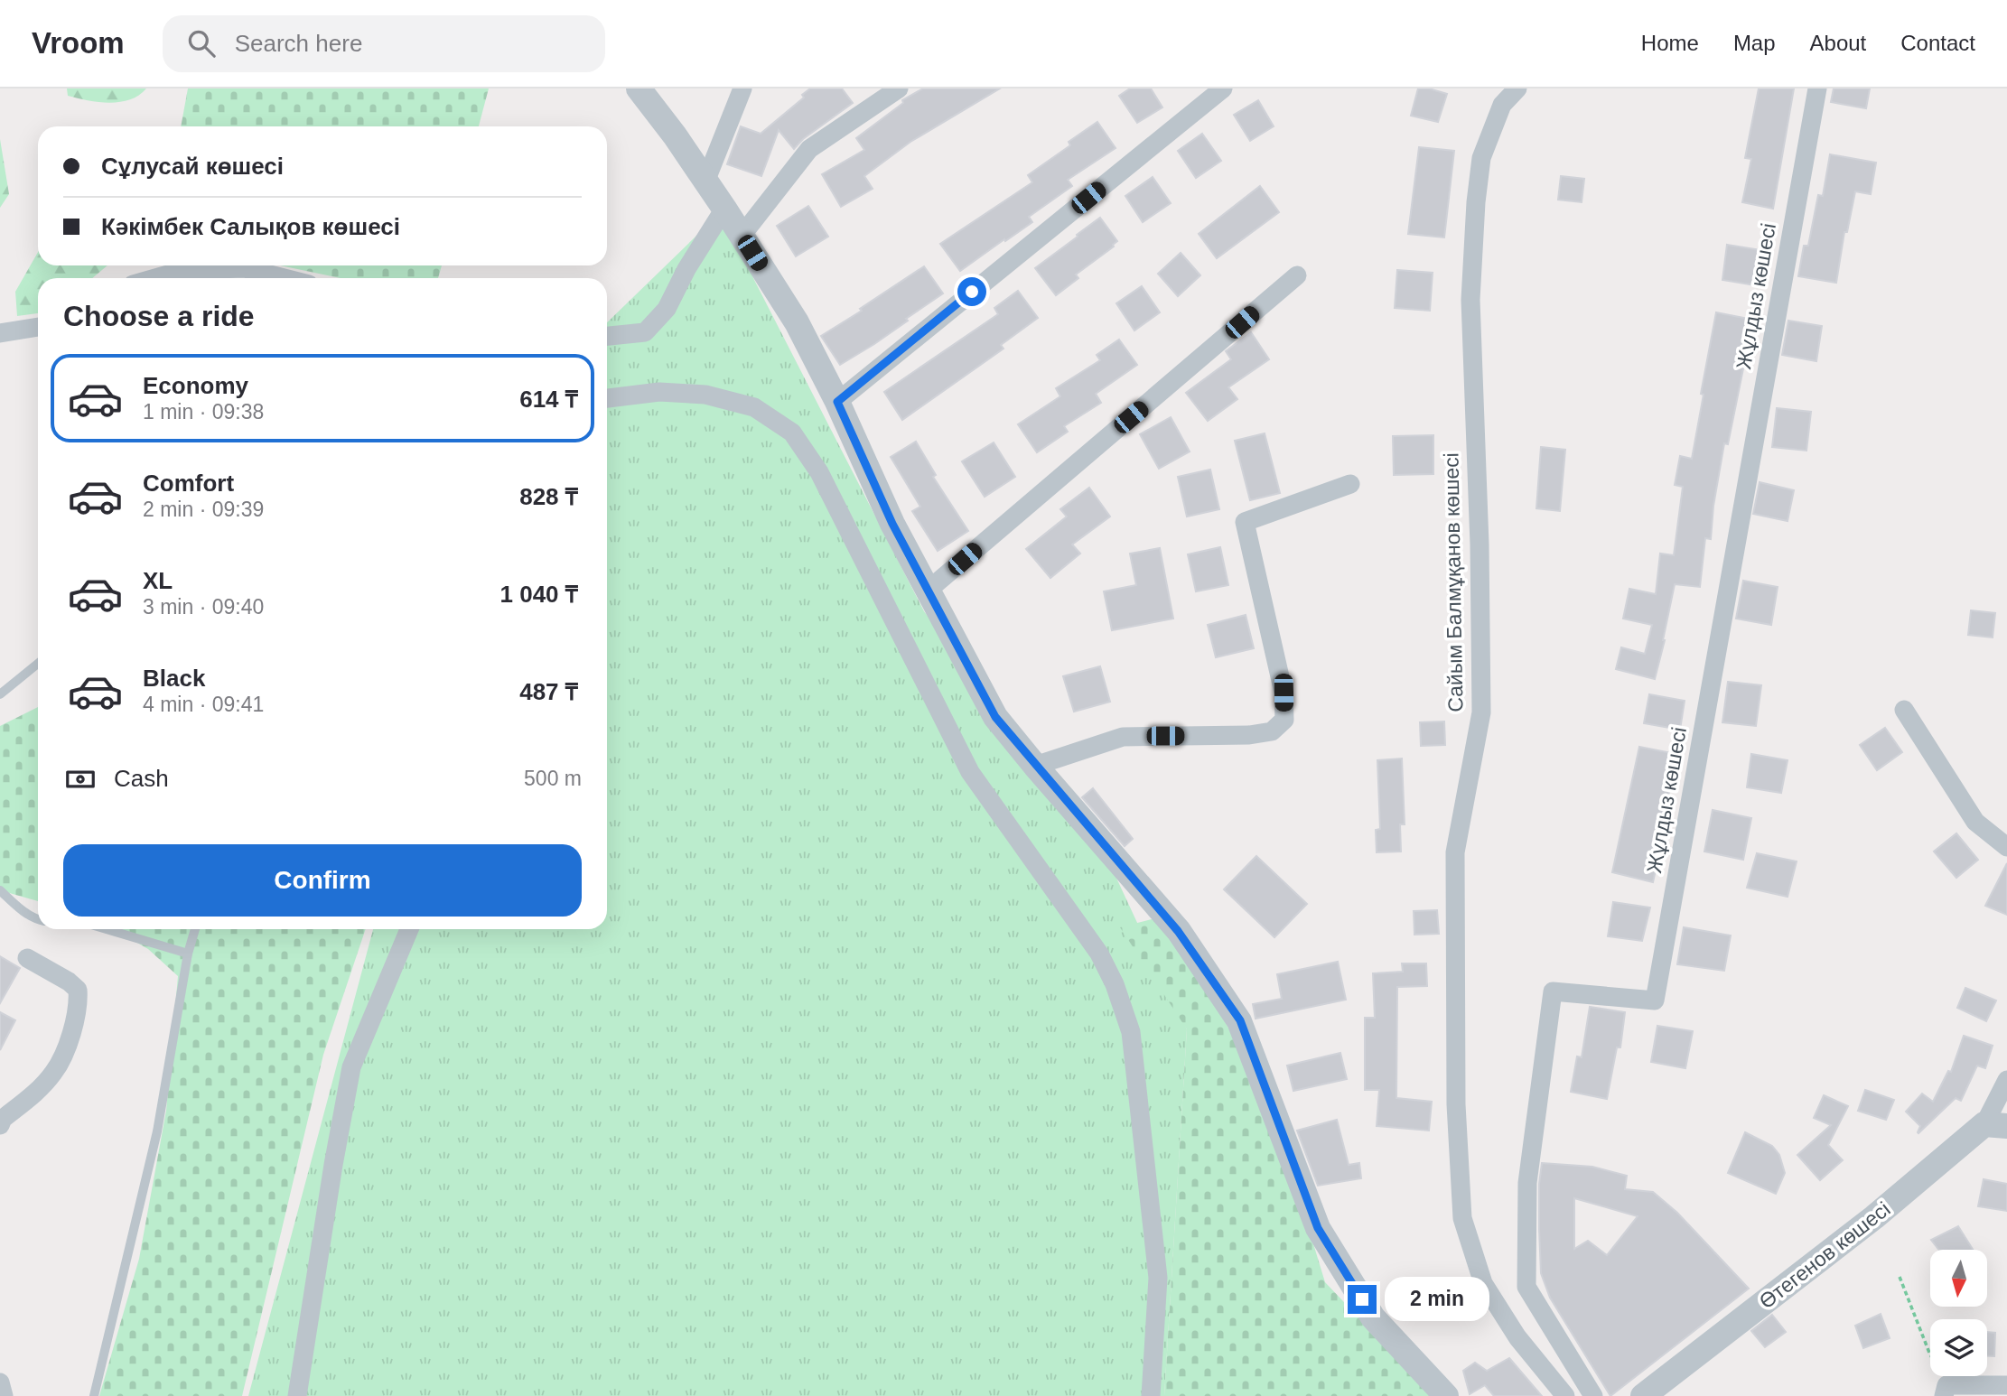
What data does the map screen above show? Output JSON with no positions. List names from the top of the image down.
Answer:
{
  "streets": {
    "street": ["Жұлдыз көшесі", "Сайым Балмұқанов көшесі", "Өтегенов көшесі"]
  },
  "north": "bottom",
  "page": {
    "header": "Vroom",
    "search": "Search here",
    "nav": [
      "Home",
      "Map",
      "About",
      "Contact"
    ],
    "banner": ["Сұлусай көшесі", "Кәкімбек Салықов көшесі"],
    "heading": "Choose a ride",
    "list": [
      {
        "name": "Economy",
        "note": "1 min · 09:38",
        "value": "614 ₸"
      },
      {
        "name": "Comfort",
        "note": "2 min · 09:39",
        "value": "828 ₸"
      },
      {
        "name": "XL",
        "note": "3 min · 09:40",
        "value": "1 040 ₸"
      },
      {
        "name": "Black",
        "note": "4 min · 09:41",
        "value": "487 ₸"
      }
    ],
    "pay": ["Cash", "500 m"],
    "buttons": "Confirm",
    "bubble": "2 min"
  }
}
